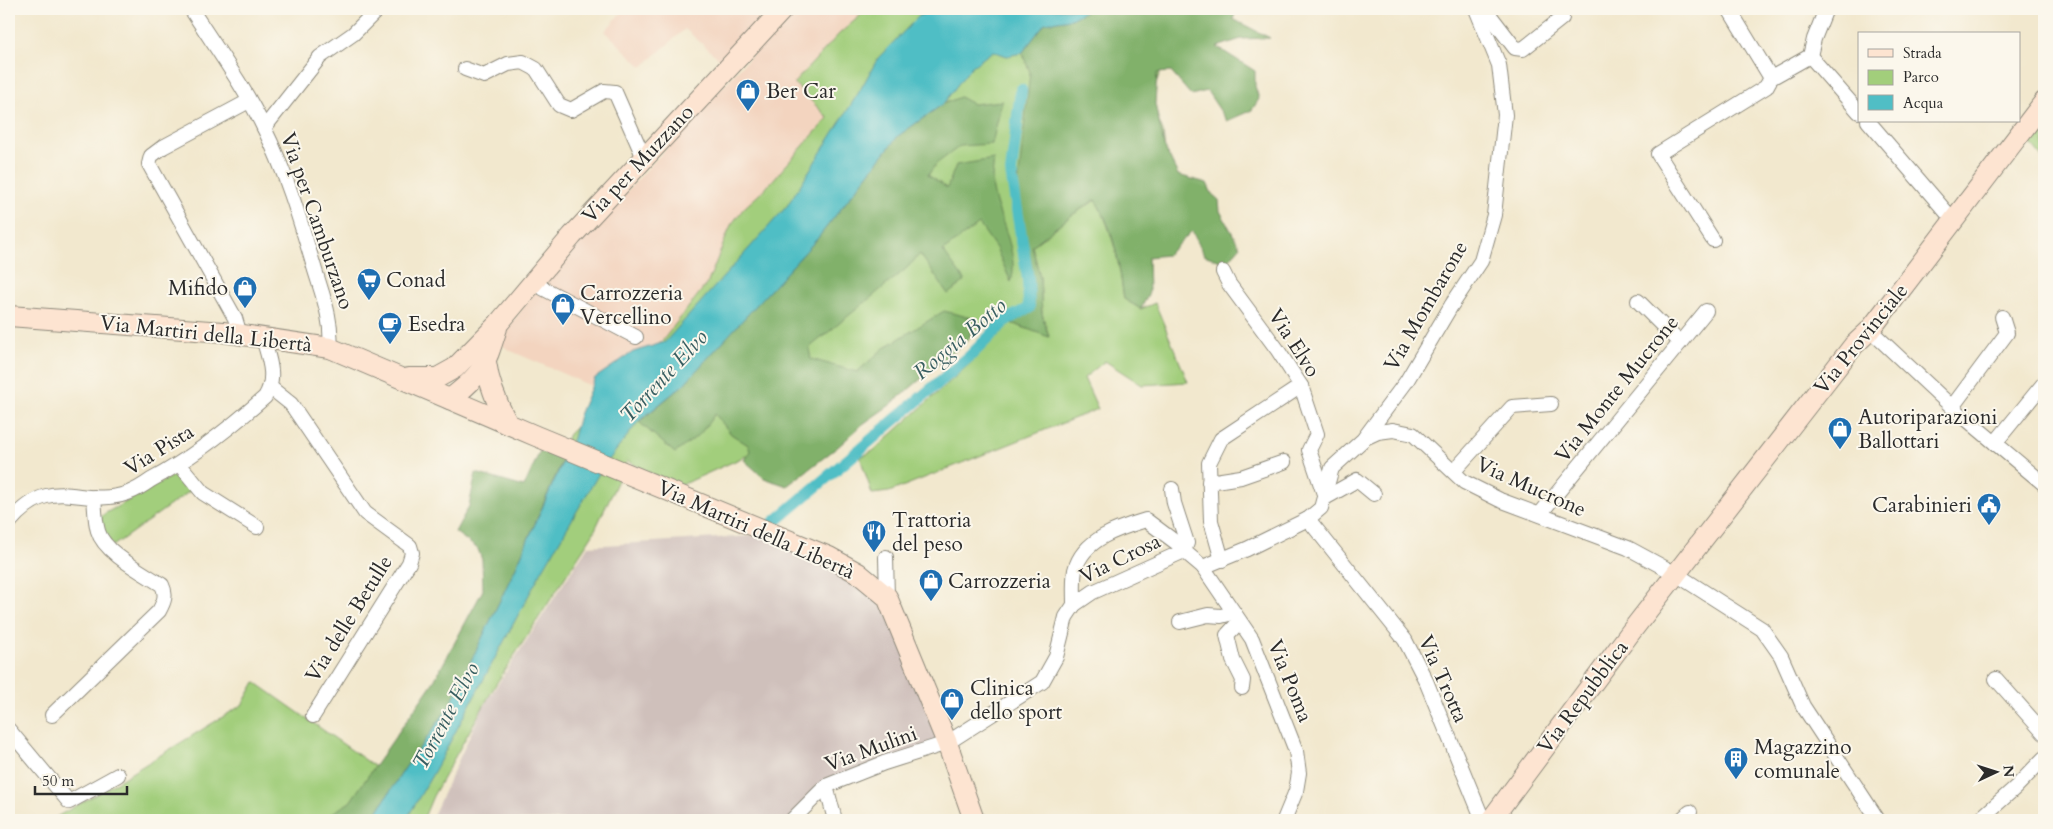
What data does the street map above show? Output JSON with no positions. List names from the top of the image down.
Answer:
{
  "streets": {
    "street": [
      "Via per Muzzano",
      "Via per Camburzano",
      "Via Mombarone",
      "Via Martiri della Libertà",
      "Via Provinciale",
      "Via Elvo",
      "Via Monte Mucrone",
      "Via Pista",
      "Via Mucrone",
      "Via Crosa",
      "Via delle Betulle",
      "Via Trotta",
      "Via Poma",
      "Via Repubblica",
      "Via Mulini"
    ]
  },
  "crossings": [
    ["Via per Muzzano", "Via Martiri della Libertà"],
    ["Via per Camburzano", "Via Martiri della Libertà"],
    ["Via Mombarone", "Via Mucrone"],
    ["Via Martiri della Libertà", "Via Crosa"],
    ["Via Martiri della Libertà", "Via Mulini"],
    ["Via Provinciale", "Via Mucrone"],
    ["Via Provinciale", "Via Repubblica"],
    ["Via Elvo", "Via Mucrone"],
    ["Via Monte Mucrone", "Via Mucrone"],
    ["Via Pista", "Via delle Betulle"],
    ["Via Mucrone", "Via Repubblica"],
    ["Via Crosa", "Via Poma"],
    ["Via Crosa", "Via Mulini"]
  ],
  "water": ["Roggia Botto", "Torrente Elvo"],
  "places": {
    "shop": [
      "Ber Car",
      "Mifido",
      "Carrozzeria Vercellino",
      "Autoriparazioni Ballottari",
      "Carrozzeria",
      "Clinica dello sport"
    ],
    "supermarket": ["Conad"],
    "cafe": ["Esedra"],
    "public building": ["Carabinieri"],
    "restaurant": ["Trattoria del peso"],
    "building": ["Magazzino comunale"]
  },
  "legend": ["Strada", "Parco", "Acqua"],
  "scale_bar": "50 m",
  "north": "right"
}
